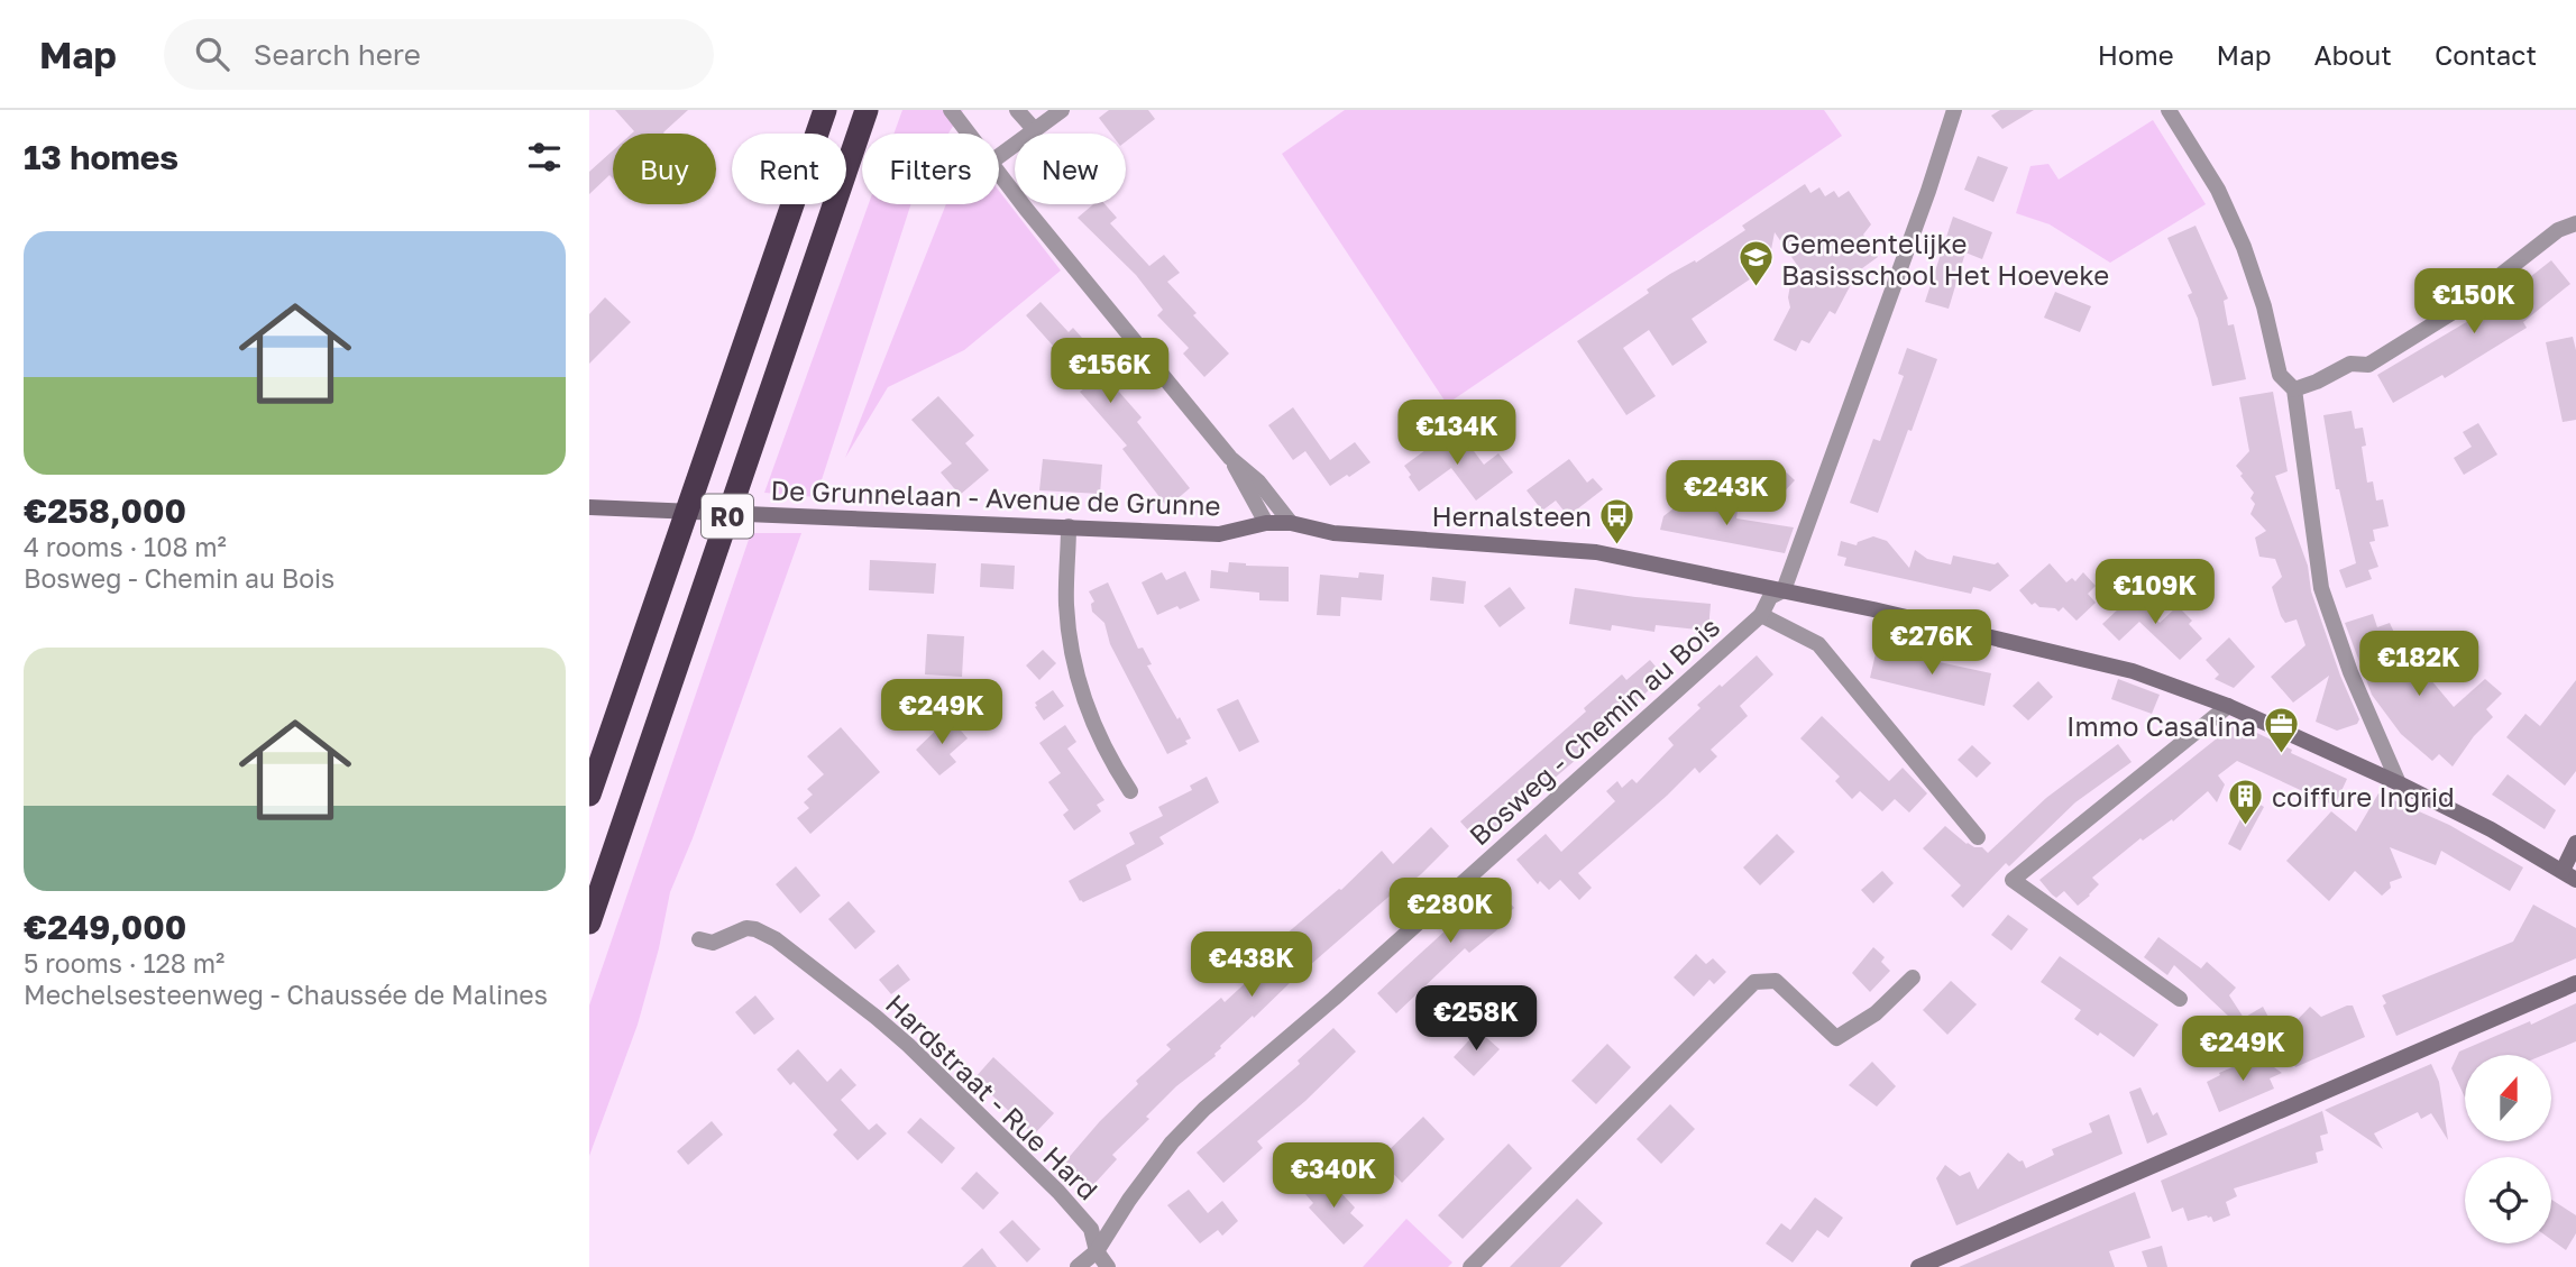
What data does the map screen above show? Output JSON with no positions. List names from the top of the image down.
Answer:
{
  "streets": {
    "highway": ["R0"],
    "street": ["De Grunnelaan - Avenue de Grunne", "Bosweg - Chemin au Bois", "Hardstraat - Rue Hard"]
  },
  "crossings": [
    ["De Grunnelaan - Avenue de Grunne", "Bosweg - Chemin au Bois"],
    ["Bosweg - Chemin au Bois", "Hardstraat - Rue Hard"]
  ],
  "places": {
    "school or university": ["Gemeentelijke Basisschool Het Hoeveke"],
    "bus stop": ["Hernalsteen"],
    "office": ["Immo Casalina"],
    "building": ["coiffure Ingrid"]
  },
  "north": "top",
  "page": {
    "header": "Map",
    "search": "Search here",
    "nav": [
      "Home",
      "Map",
      "About",
      "Contact"
    ],
    "heading": "13 homes",
    "chip": [
      "Buy",
      "Rent",
      "Filters",
      "New"
    ],
    "list": [
      {
        "name": "€258,000",
        "note": "4 rooms · 108 m² · Bosweg - Chemin au Bois"
      },
      {
        "name": "€249,000",
        "note": "5 rooms · 128 m² · Mechelsesteenweg - Chaussée de Malines"
      }
    ],
    "price": [
      "€150K",
      "€156K",
      "€134K",
      "€243K",
      "€109K",
      "€276K",
      "€182K",
      "€249K",
      "€280K",
      "€438K",
      "€258K",
      "€249K",
      "€340K"
    ]
  }
}
